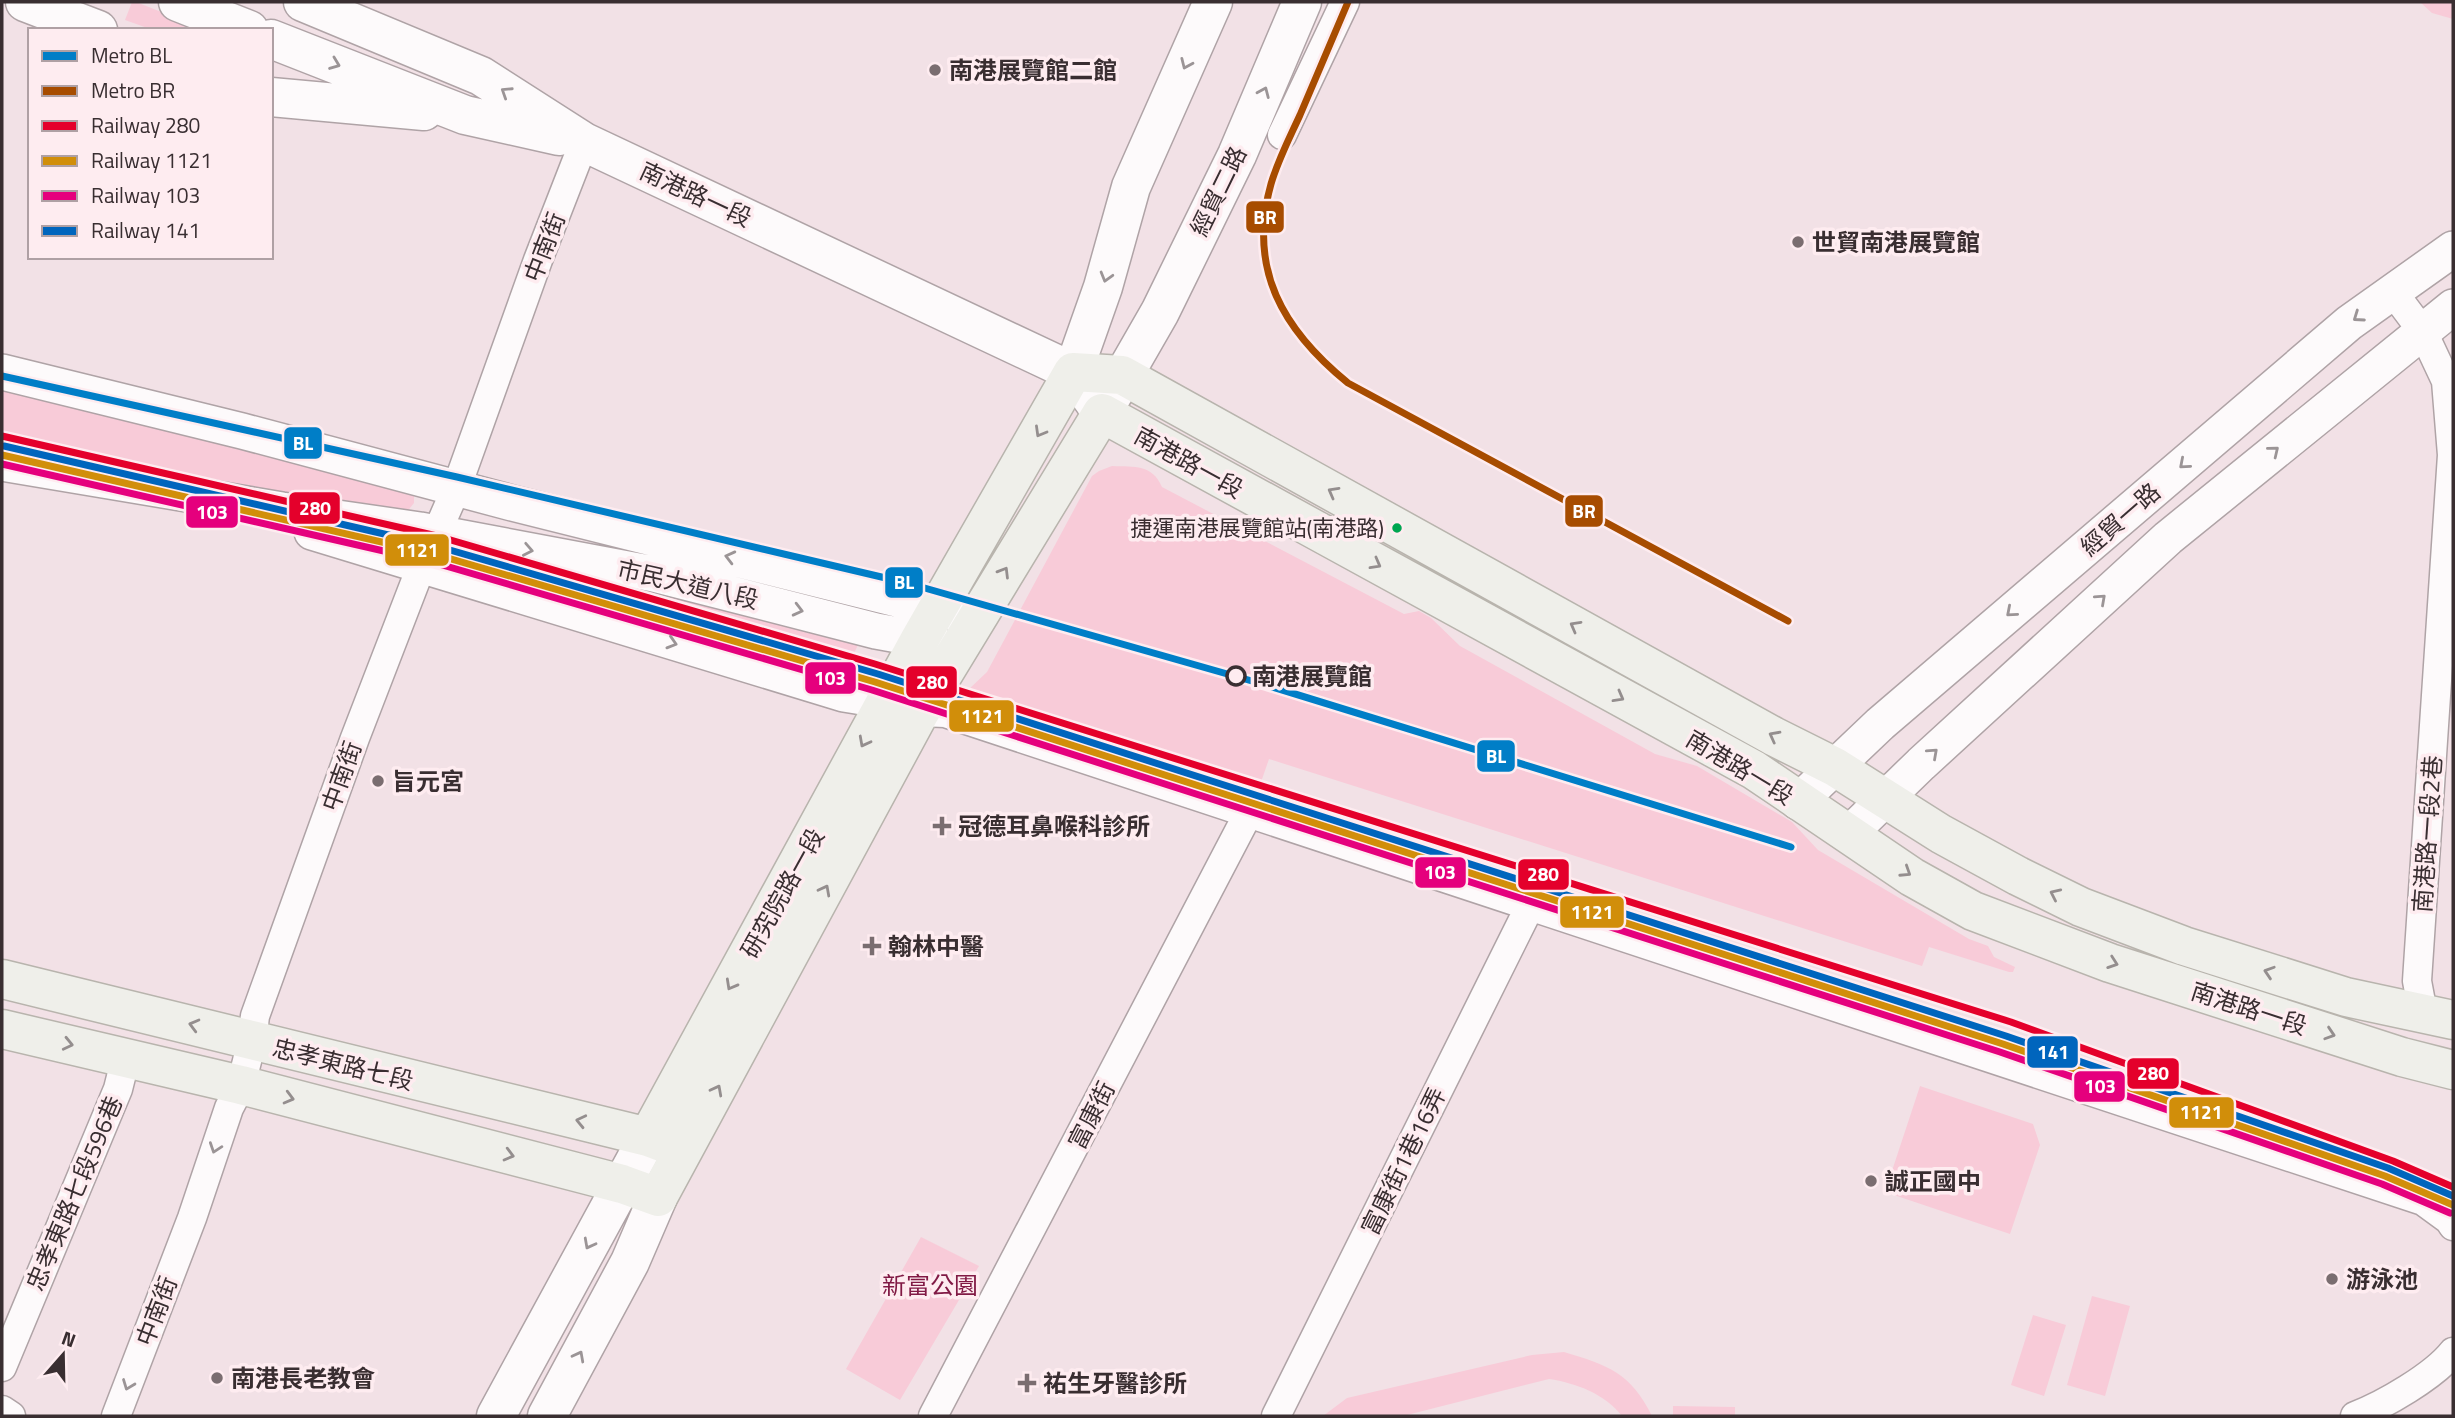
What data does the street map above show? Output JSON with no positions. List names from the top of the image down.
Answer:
{
  "streets": {
    "main road": [
      "經貿二路",
      "南港路一段",
      "研究院路一段",
      "忠孝東路七段"
    ],
    "street": [
      "中南街",
      "經貿一路",
      "市民大道八段",
      "南港路一段2巷",
      "富康街",
      "富康街1巷16弄",
      "忠孝東路七段596巷"
    ]
  },
  "crossings": [
    ["經貿二路", "南港路一段"],
    ["經貿二路", "研究院路一段"],
    ["南港路一段", "中南街"],
    ["南港路一段", "經貿一路"],
    ["南港路一段", "南港路一段2巷"],
    ["南港路一段", "研究院路一段"],
    ["中南街", "市民大道八段"],
    ["中南街", "忠孝東路七段"],
    ["經貿一路", "南港路一段2巷"],
    ["市民大道八段", "研究院路一段"],
    ["研究院路一段", "忠孝東路七段"],
    ["忠孝東路七段", "忠孝東路七段596巷"]
  ],
  "parks": ["新富公園"],
  "places": {
    "other": [
      "南港展覽館二館",
      "世貿南港展覽館",
      "捷運南港展覽館站(南港路)",
      "南港展覽館",
      "旨元宮",
      "誠正國中",
      "游泳池",
      "南港長老教會"
    ],
    "health": ["冠德耳鼻喉科診所", "翰林中醫", "祐生牙醫診所"]
  },
  "lines": [
    "metro line BR",
    "metro line BL",
    "rail line 280",
    "rail line 141",
    "rail line 1121",
    "rail line 103"
  ],
  "legend": [
    "Metro BL",
    "Metro BR",
    "Railway 280",
    "Railway 1121",
    "Railway 103",
    "Railway 141"
  ],
  "north": "top"
}
